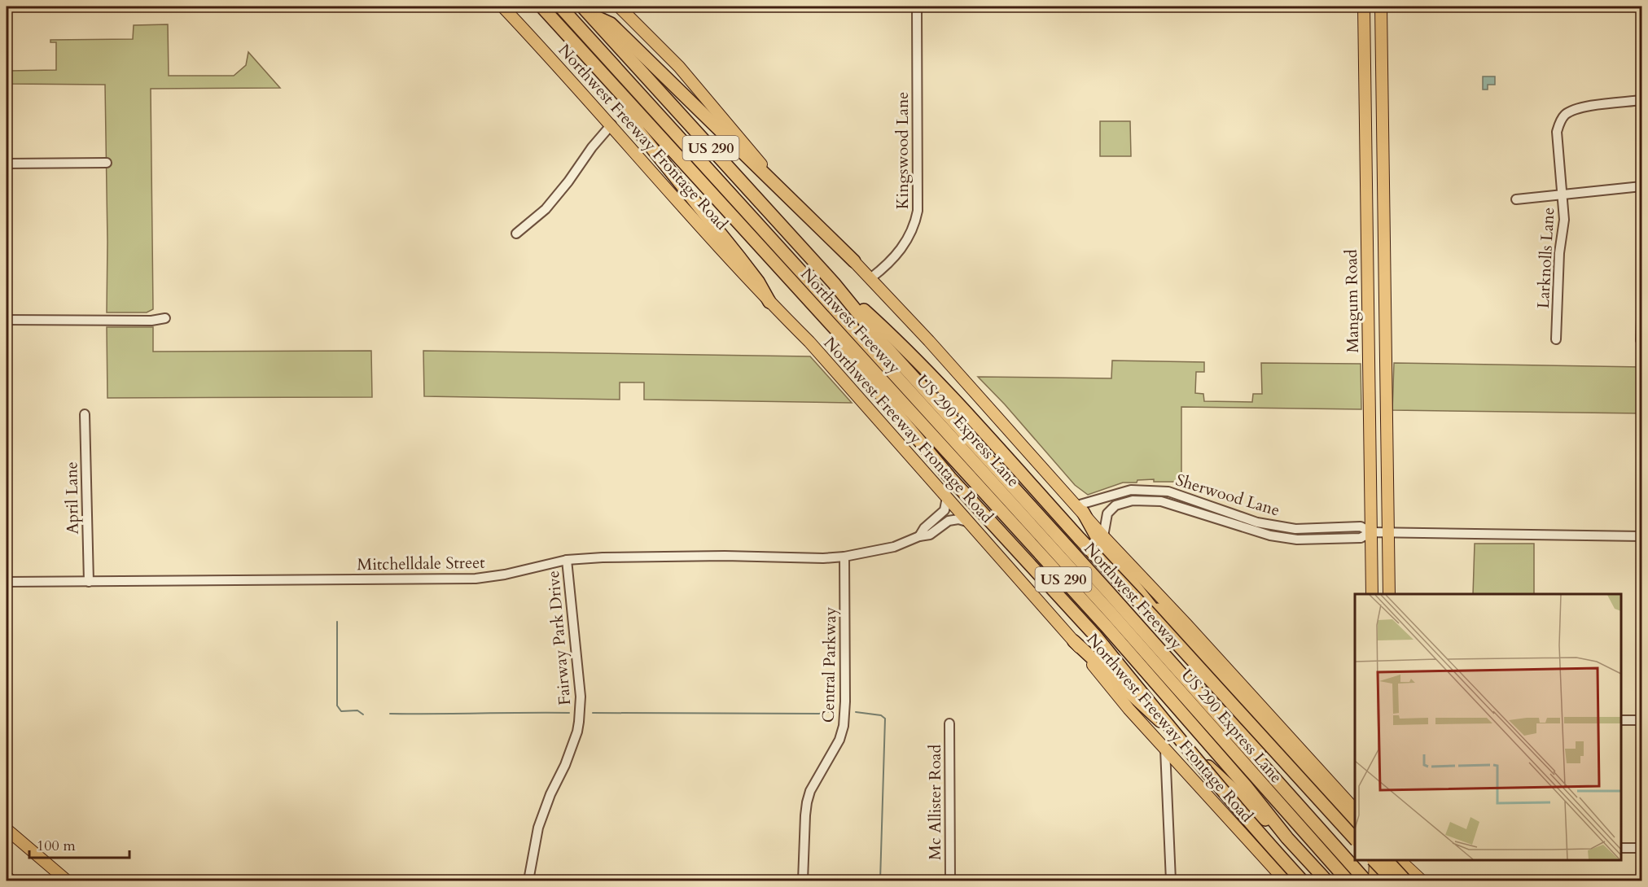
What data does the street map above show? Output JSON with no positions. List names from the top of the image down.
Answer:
{
  "streets": {
    "highway": ["US 290", "Northwest Freeway", "US 290 Express Lane"],
    "main road": ["Northwest Freeway Frontage Road", "Mangum Road"],
    "street": [
      "Kingswood Lane",
      "Larknolls Lane",
      "Sherwood Lane",
      "April Lane",
      "Mitchelldale Street",
      "Fairway Park Drive",
      "Central Parkway",
      "Mc Allister Road"
    ]
  },
  "crossings": [
    ["Northwest Freeway Frontage Road", "Mitchelldale Street"],
    ["Mangum Road", "Sherwood Lane"],
    ["April Lane", "Mitchelldale Street"],
    ["Mitchelldale Street", "Fairway Park Drive"],
    ["Mitchelldale Street", "Central Parkway"]
  ],
  "scale_bar": "100 m"
}
